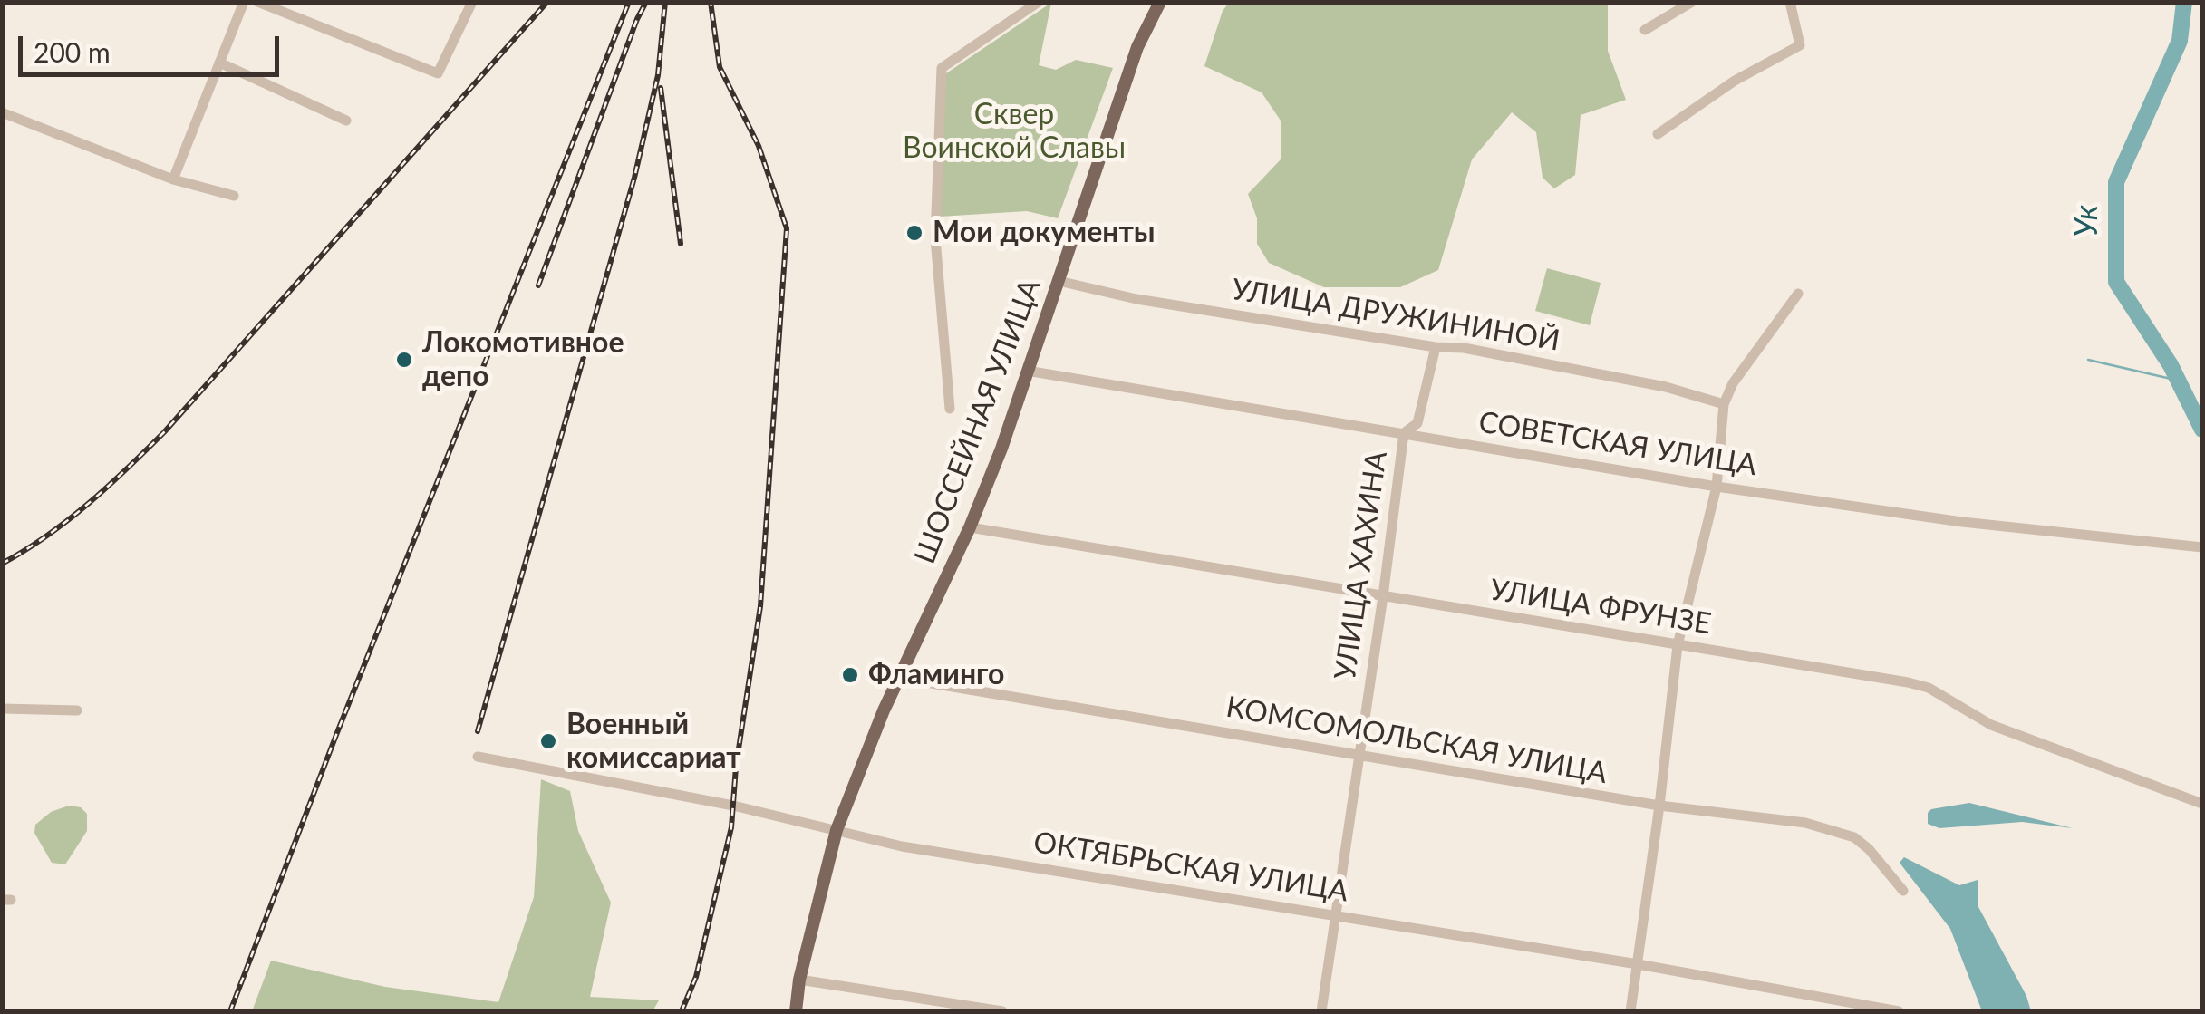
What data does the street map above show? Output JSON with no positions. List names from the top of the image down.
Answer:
{
  "streets": {
    "main road": ["ШОССЕЙНАЯ УЛИЦА"],
    "street": [
      "УЛИЦА ДРУЖИНИНОЙ",
      "СОВЕТСКАЯ УЛИЦА",
      "УЛИЦА ХАХИНА",
      "УЛИЦА ФРУНЗЕ",
      "КОМСОМОЛЬСКАЯ УЛИЦА",
      "ОКТЯБРЬСКАЯ УЛИЦА"
    ]
  },
  "crossings": [
    ["УЛИЦА ДРУЖИНИНОЙ", "ШОССЕЙНАЯ УЛИЦА"],
    ["УЛИЦА ДРУЖИНИНОЙ", "УЛИЦА ХАХИНА"],
    ["ШОССЕЙНАЯ УЛИЦА", "СОВЕТСКАЯ УЛИЦА"],
    ["ШОССЕЙНАЯ УЛИЦА", "УЛИЦА ФРУНЗЕ"],
    ["ШОССЕЙНАЯ УЛИЦА", "КОМСОМОЛЬСКАЯ УЛИЦА"],
    ["ШОССЕЙНАЯ УЛИЦА", "ОКТЯБРЬСКАЯ УЛИЦА"],
    ["СОВЕТСКАЯ УЛИЦА", "УЛИЦА ХАХИНА"],
    ["УЛИЦА ХАХИНА", "УЛИЦА ФРУНЗЕ"],
    ["УЛИЦА ХАХИНА", "КОМСОМОЛЬСКАЯ УЛИЦА"],
    ["УЛИЦА ХАХИНА", "ОКТЯБРЬСКАЯ УЛИЦА"]
  ],
  "water": ["Ук"],
  "parks": ["Сквер Воинской Славы"],
  "places": [
    "Мои документы",
    "Локомотивное депо",
    "Фламинго",
    "Военный комиссариат"
  ],
  "scale_bar": "200 m"
}
